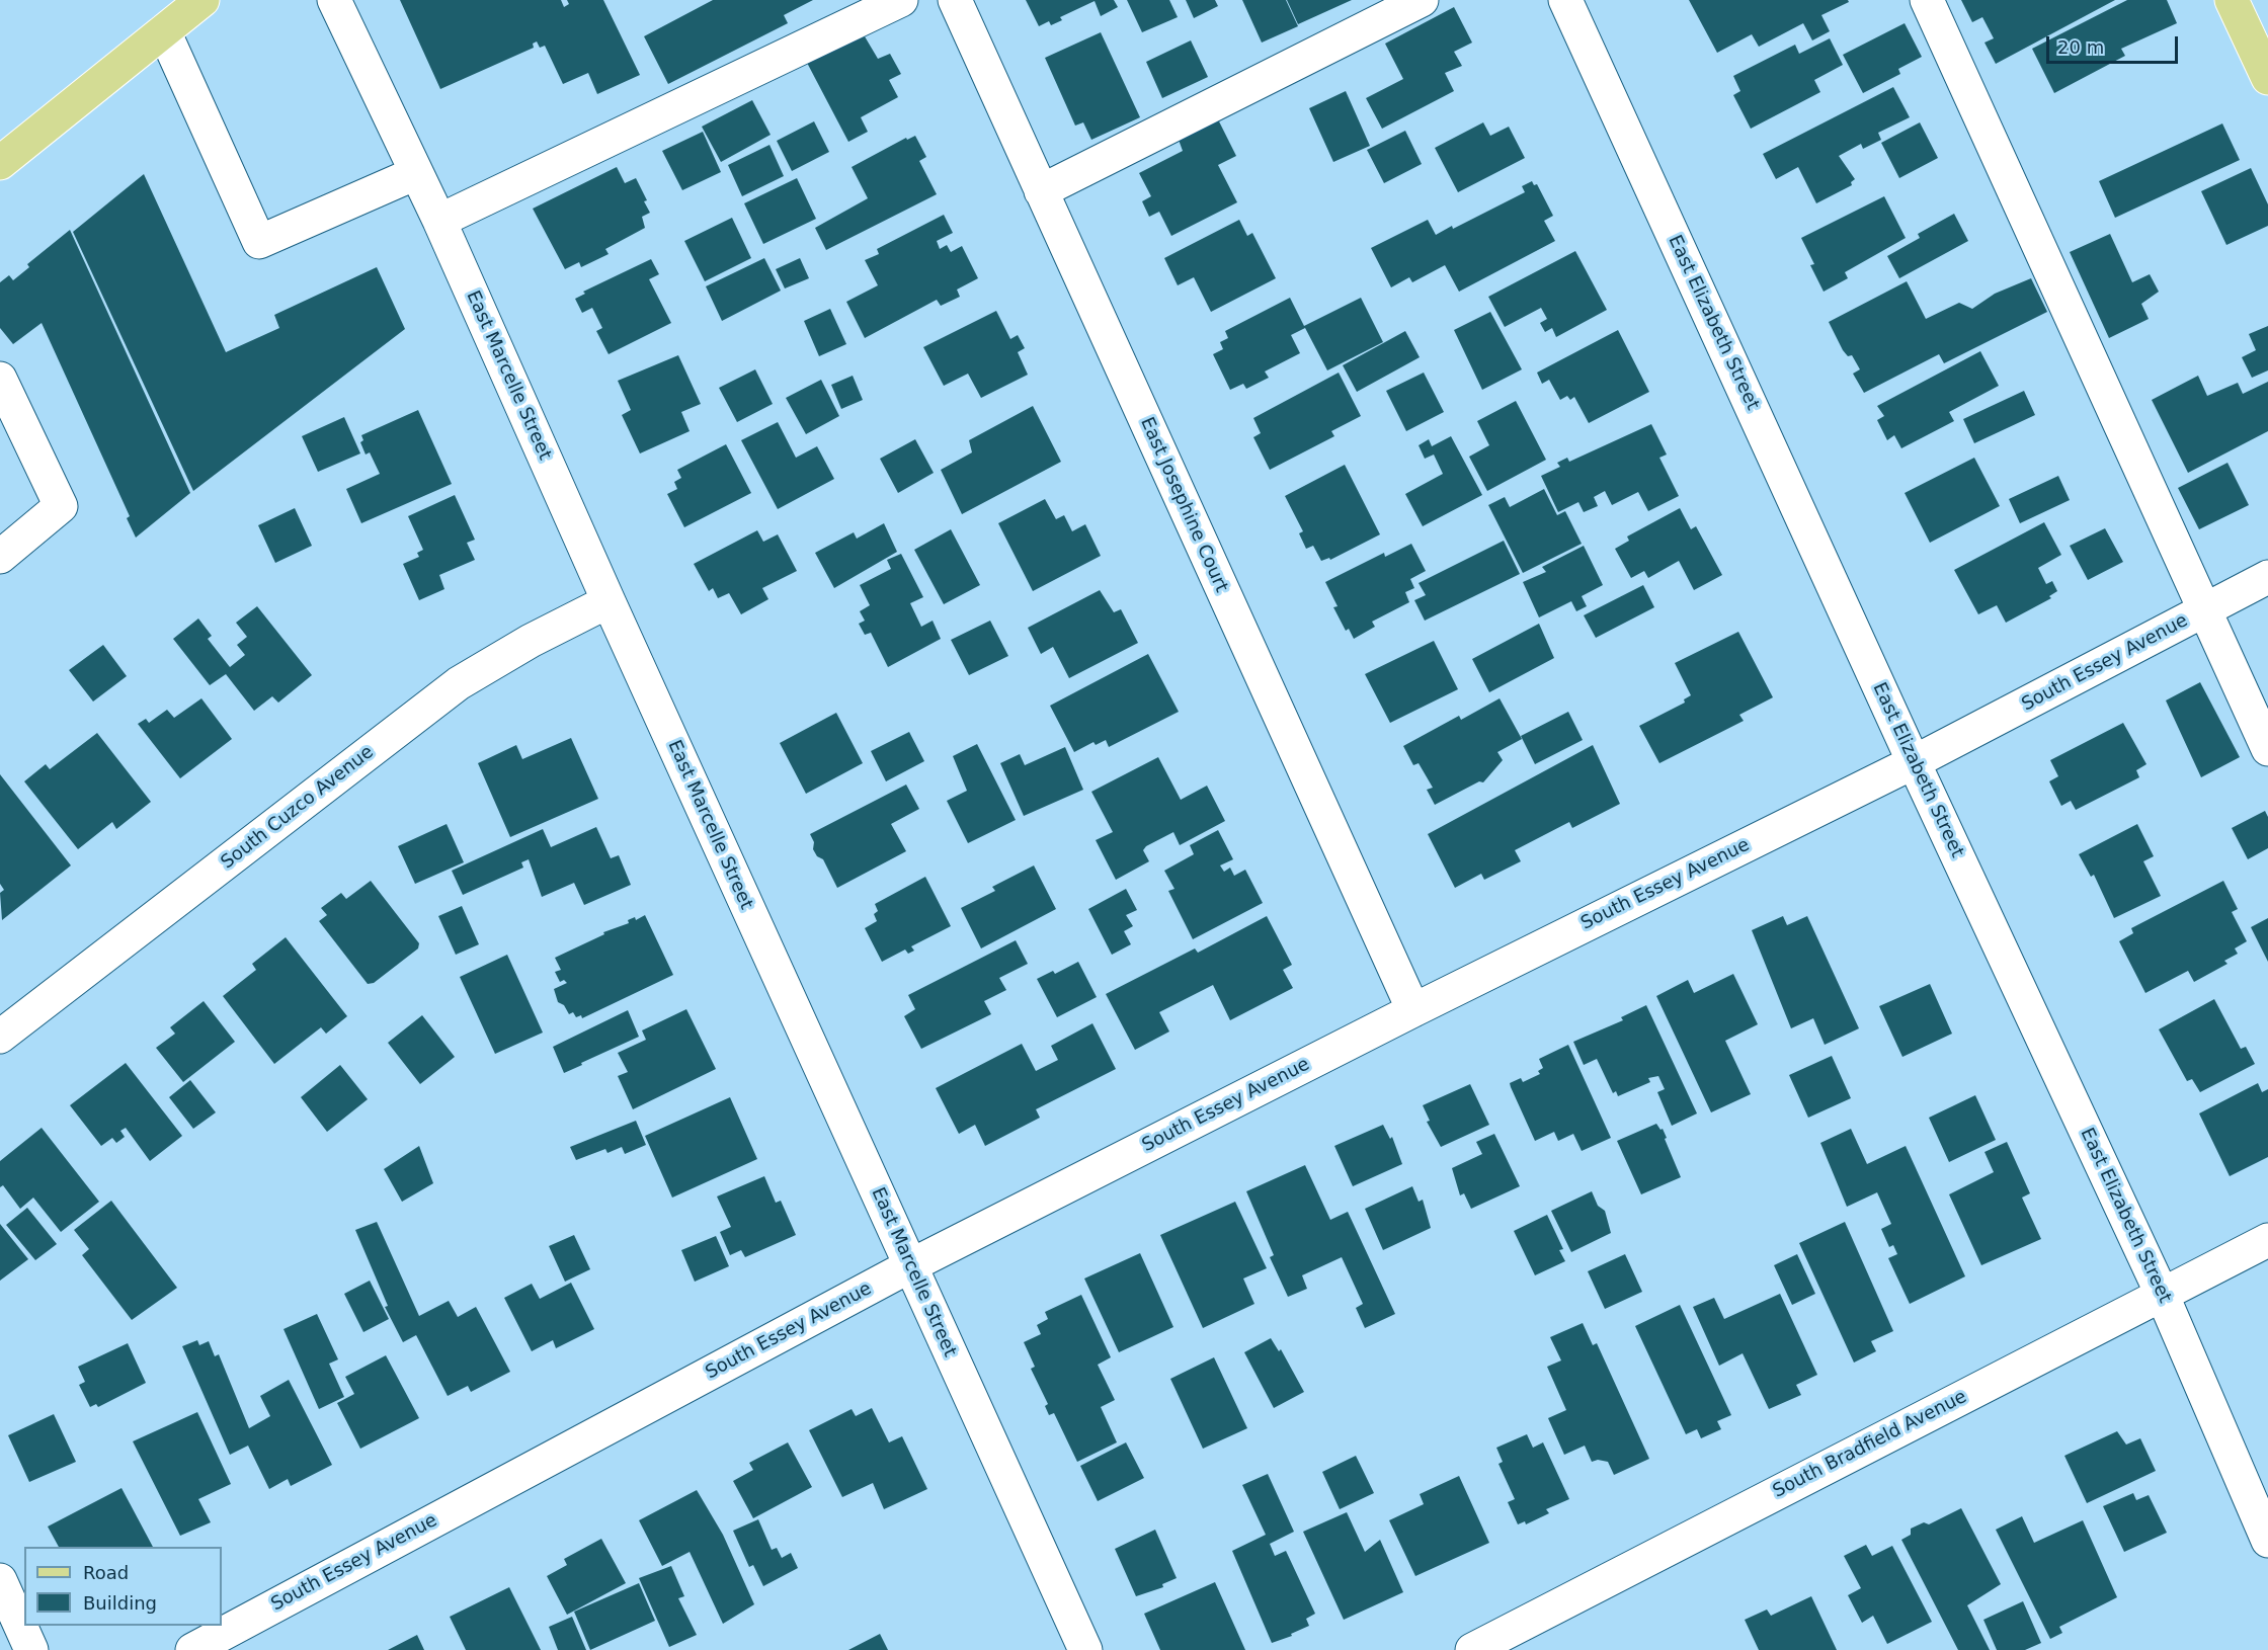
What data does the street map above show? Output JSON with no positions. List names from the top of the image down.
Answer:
{
  "streets": {
    "street": [
      "East Elizabeth Street",
      "East Marcelle Street",
      "East Josephine Court",
      "South Essey Avenue",
      "South Cuzco Avenue",
      "South Bradfield Avenue"
    ]
  },
  "crossings": [
    ["East Elizabeth Street", "South Essey Avenue"],
    ["East Elizabeth Street", "South Bradfield Avenue"],
    ["East Marcelle Street", "South Essey Avenue"],
    ["East Marcelle Street", "South Cuzco Avenue"],
    ["East Josephine Court", "South Essey Avenue"]
  ],
  "legend": ["Road", "Building"],
  "scale_bar": "20 m"
}
